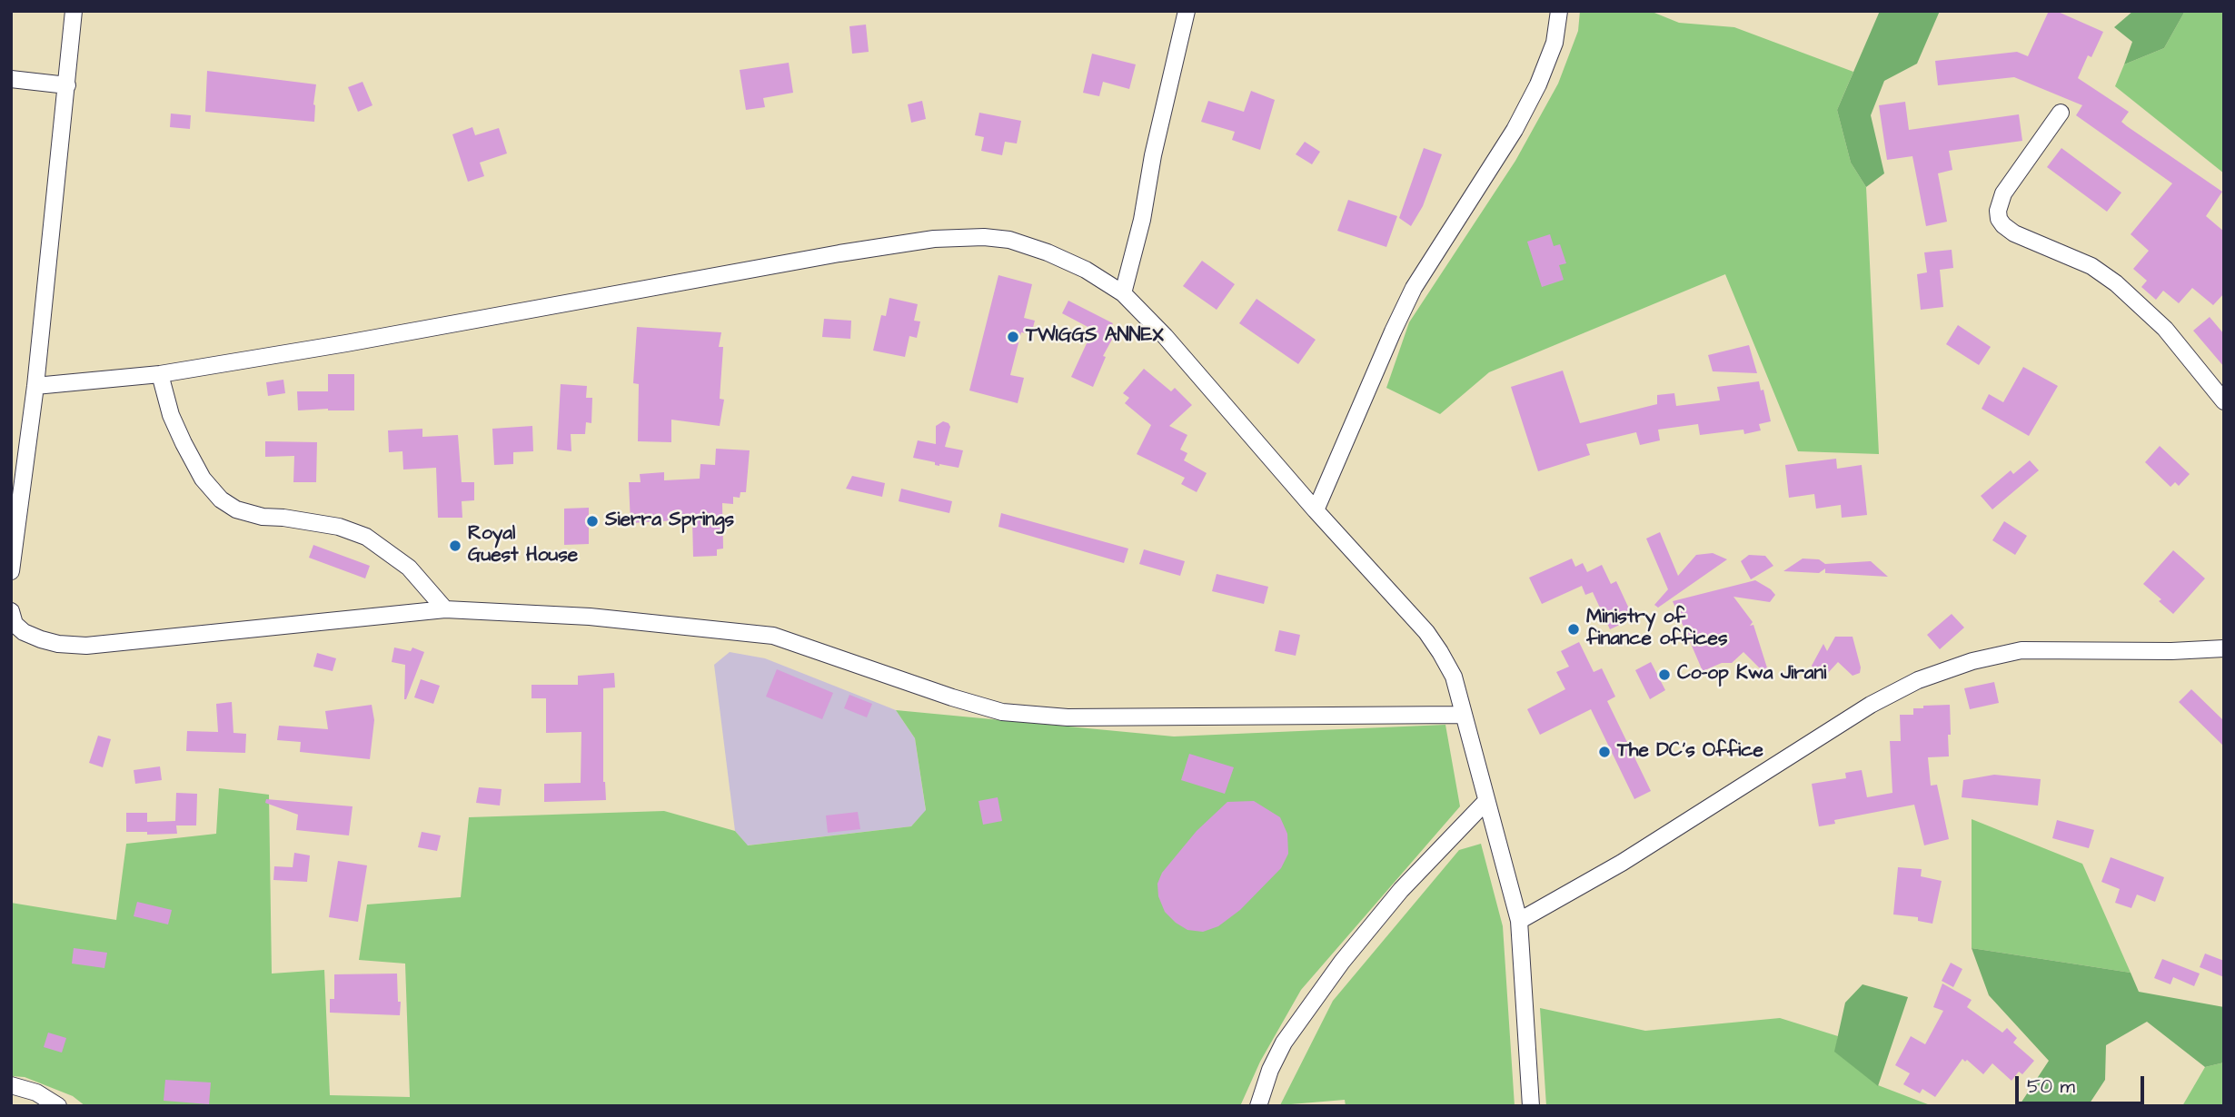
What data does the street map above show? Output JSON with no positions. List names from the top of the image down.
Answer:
{
  "places": [
    "TWIGGS ANNEX",
    "Sierra Springs",
    "Royal Guest House",
    "Ministry of finance offices",
    "Co-op Kwa Jirani",
    "The DC's Office"
  ],
  "scale_bar": "50 m"
}
